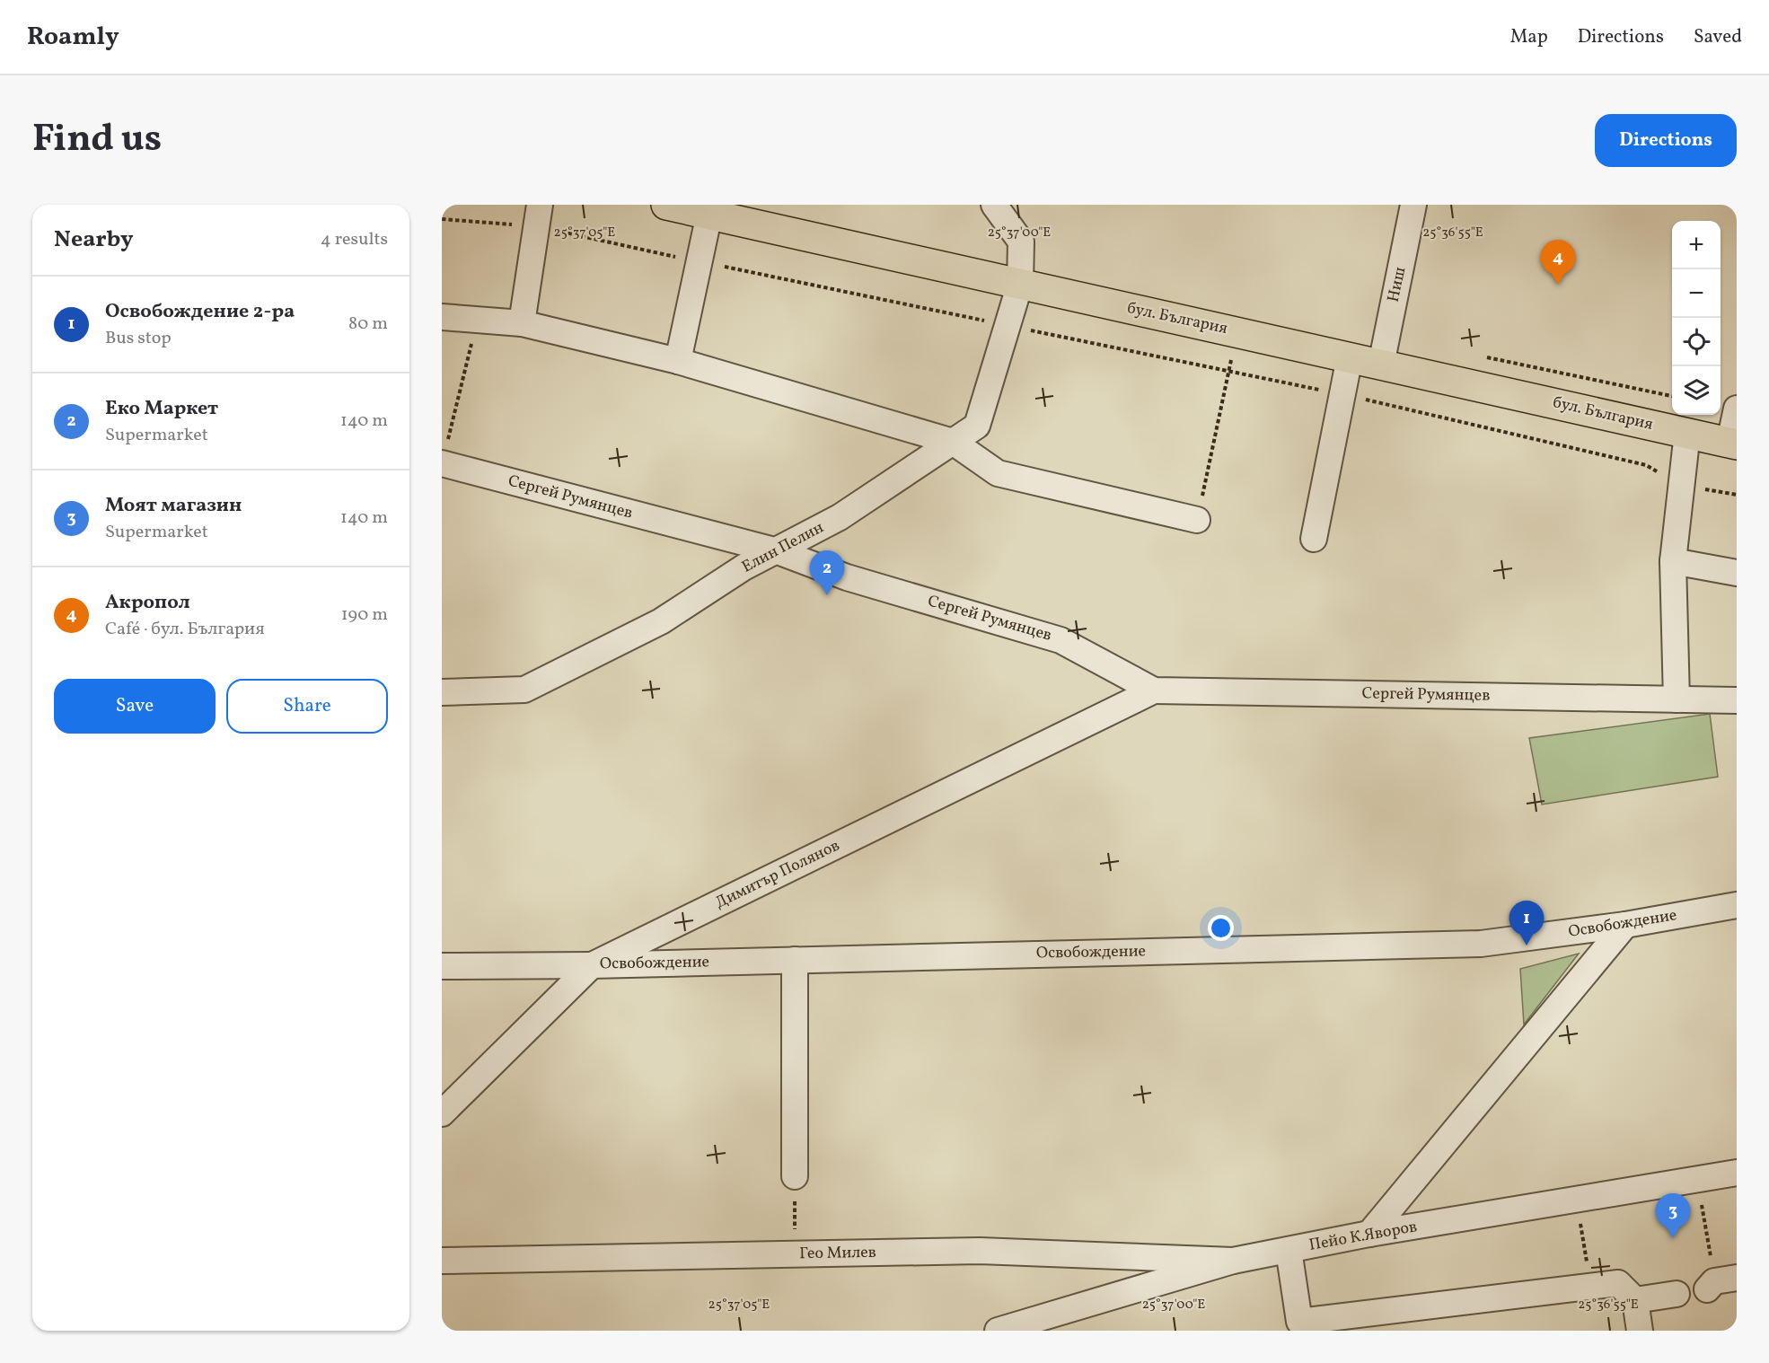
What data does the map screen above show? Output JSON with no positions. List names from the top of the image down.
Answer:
{
  "streets": {
    "main road": ["бул. България"],
    "street": [
      "Ниш",
      "Сергей Румянцев",
      "Елин Пелин",
      "Димитър Полянов",
      "Освобождение",
      "Пейо К.Яворов",
      "Гео Милев"
    ]
  },
  "crossings": [
    ["Ниш", "бул. България"],
    ["бул. България", "Елин Пелин"],
    ["Сергей Румянцев", "Елин Пелин"],
    ["Сергей Румянцев", "Димитър Полянов"],
    ["Димитър Полянов", "Освобождение"],
    ["Пейо К.Яворов", "Гео Милев"]
  ],
  "page": {
    "header": "Roamly",
    "nav": ["Map", "Directions", "Saved"],
    "title": "Find us",
    "buttons": [
      "Directions",
      ["Save", "Share"]
    ],
    "heading": ["Nearby", "4 results"],
    "map_buttons": ["+", "−"],
    "pins": [
      "4",
      "2",
      "1",
      "3"
    ],
    "list": [
      {
        "mark": "1",
        "name": "Освобождение 2-ра",
        "note": "Bus stop",
        "value": "80 m"
      },
      {
        "mark": "2",
        "name": "Еко Маркет",
        "note": "Supermarket",
        "value": "140 m"
      },
      {
        "mark": "3",
        "name": "Моят магазин",
        "note": "Supermarket",
        "value": "140 m"
      },
      {
        "mark": "4",
        "name": "Акропол",
        "note": "Café · бул. България",
        "value": "190 m"
      }
    ]
  },
  "coordinates": ["25°37'05\"E", "25°37'00\"E", "25°36'55\"E"]
}
